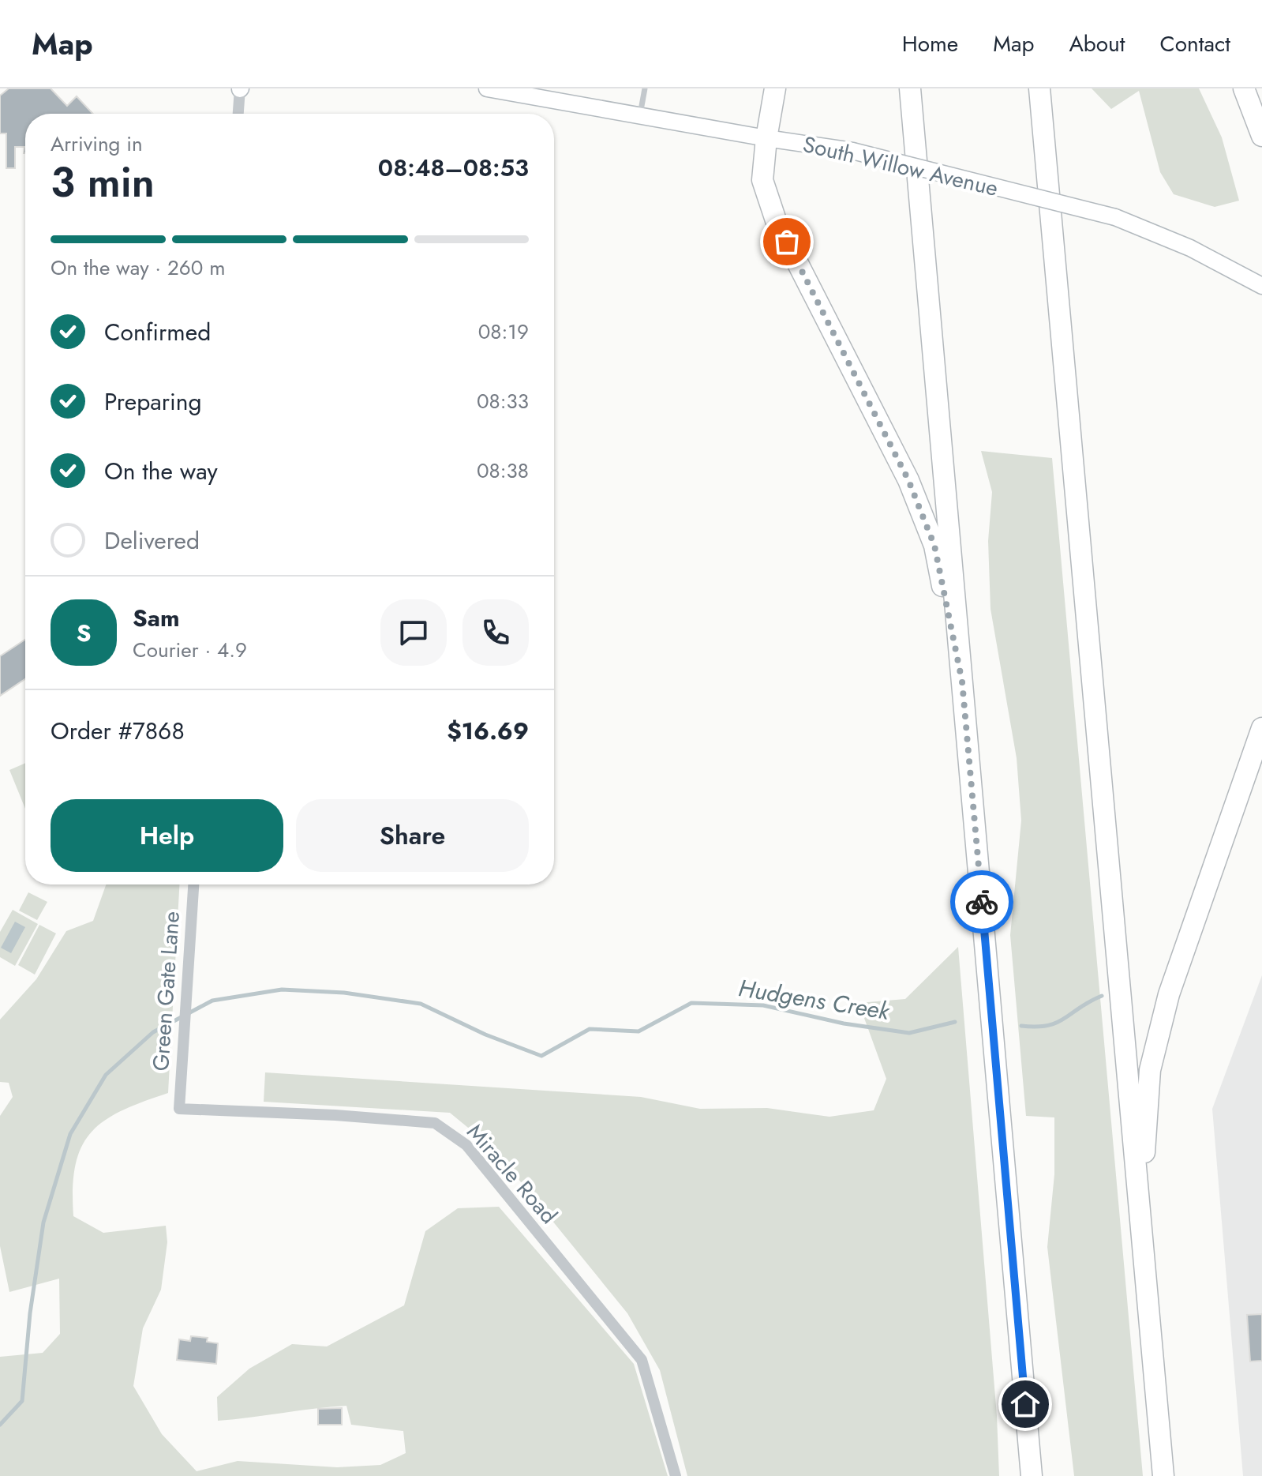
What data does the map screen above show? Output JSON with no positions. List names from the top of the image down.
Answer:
{
  "streets": {
    "main road": ["South Willow Avenue"],
    "street": ["Green Gate Lane", "Miracle Road"]
  },
  "crossings": [
    ["Green Gate Lane", "Miracle Road"]
  ],
  "water": ["Hudgens Creek"],
  "page": {
    "header": "Map",
    "nav": [
      "Home",
      "Map",
      "About",
      "Contact"
    ],
    "heading": ["3 min", "Arriving in", "08:48–08:53"],
    "panel": [
      "Sam",
      "Courier · 4.9",
      "Order #7868",
      "$16.69"
    ],
    "bar": "On the way · 260 m",
    "list": [
      ["Confirmed", "08:19"],
      ["Preparing", "08:33"],
      ["On the way", "08:38"],
      "Delivered"
    ],
    "round": "S",
    "buttons": ["Help", "Share"]
  }
}
